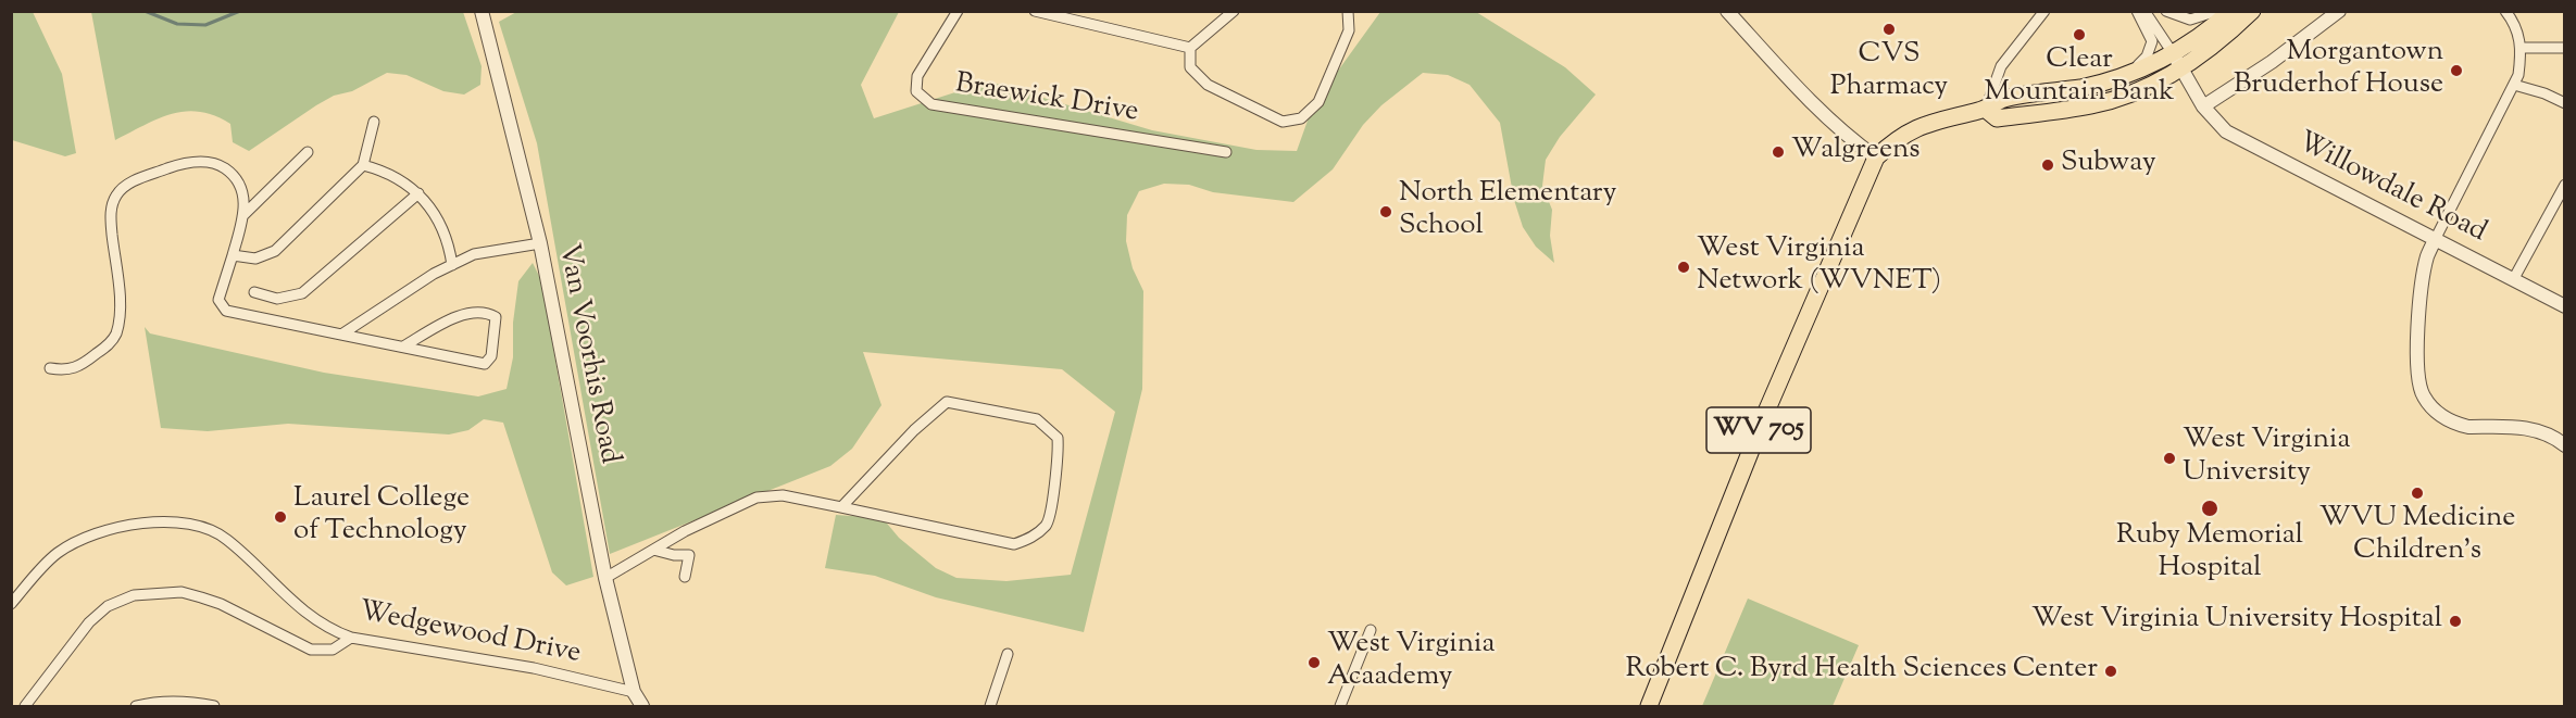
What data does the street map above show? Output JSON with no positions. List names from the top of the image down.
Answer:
{
  "streets": {
    "main road": ["WV 705"],
    "street": [
      "Braewick Drive",
      "Willowdale Road",
      "Van Voorhis Road",
      "Wedgewood Drive"
    ]
  },
  "crossings": [
    ["Willowdale Road", "WV 705"],
    ["Van Voorhis Road", "Wedgewood Drive"]
  ],
  "places": [
    "CVS Pharmacy",
    "Clear Mountain Bank",
    "Morgantown Bruderhof House",
    "Walgreens",
    "Subway",
    "North Elementary School",
    "West Virginia Network (WVNET)",
    "West Virginia University",
    "WVU Medicine Children's",
    "Ruby Memorial Hospital",
    "Laurel College of Technology",
    "West Virginia University Hospital",
    "West Virginia Acaademy",
    "Robert C. Byrd Health Sciences Center"
  ]
}
